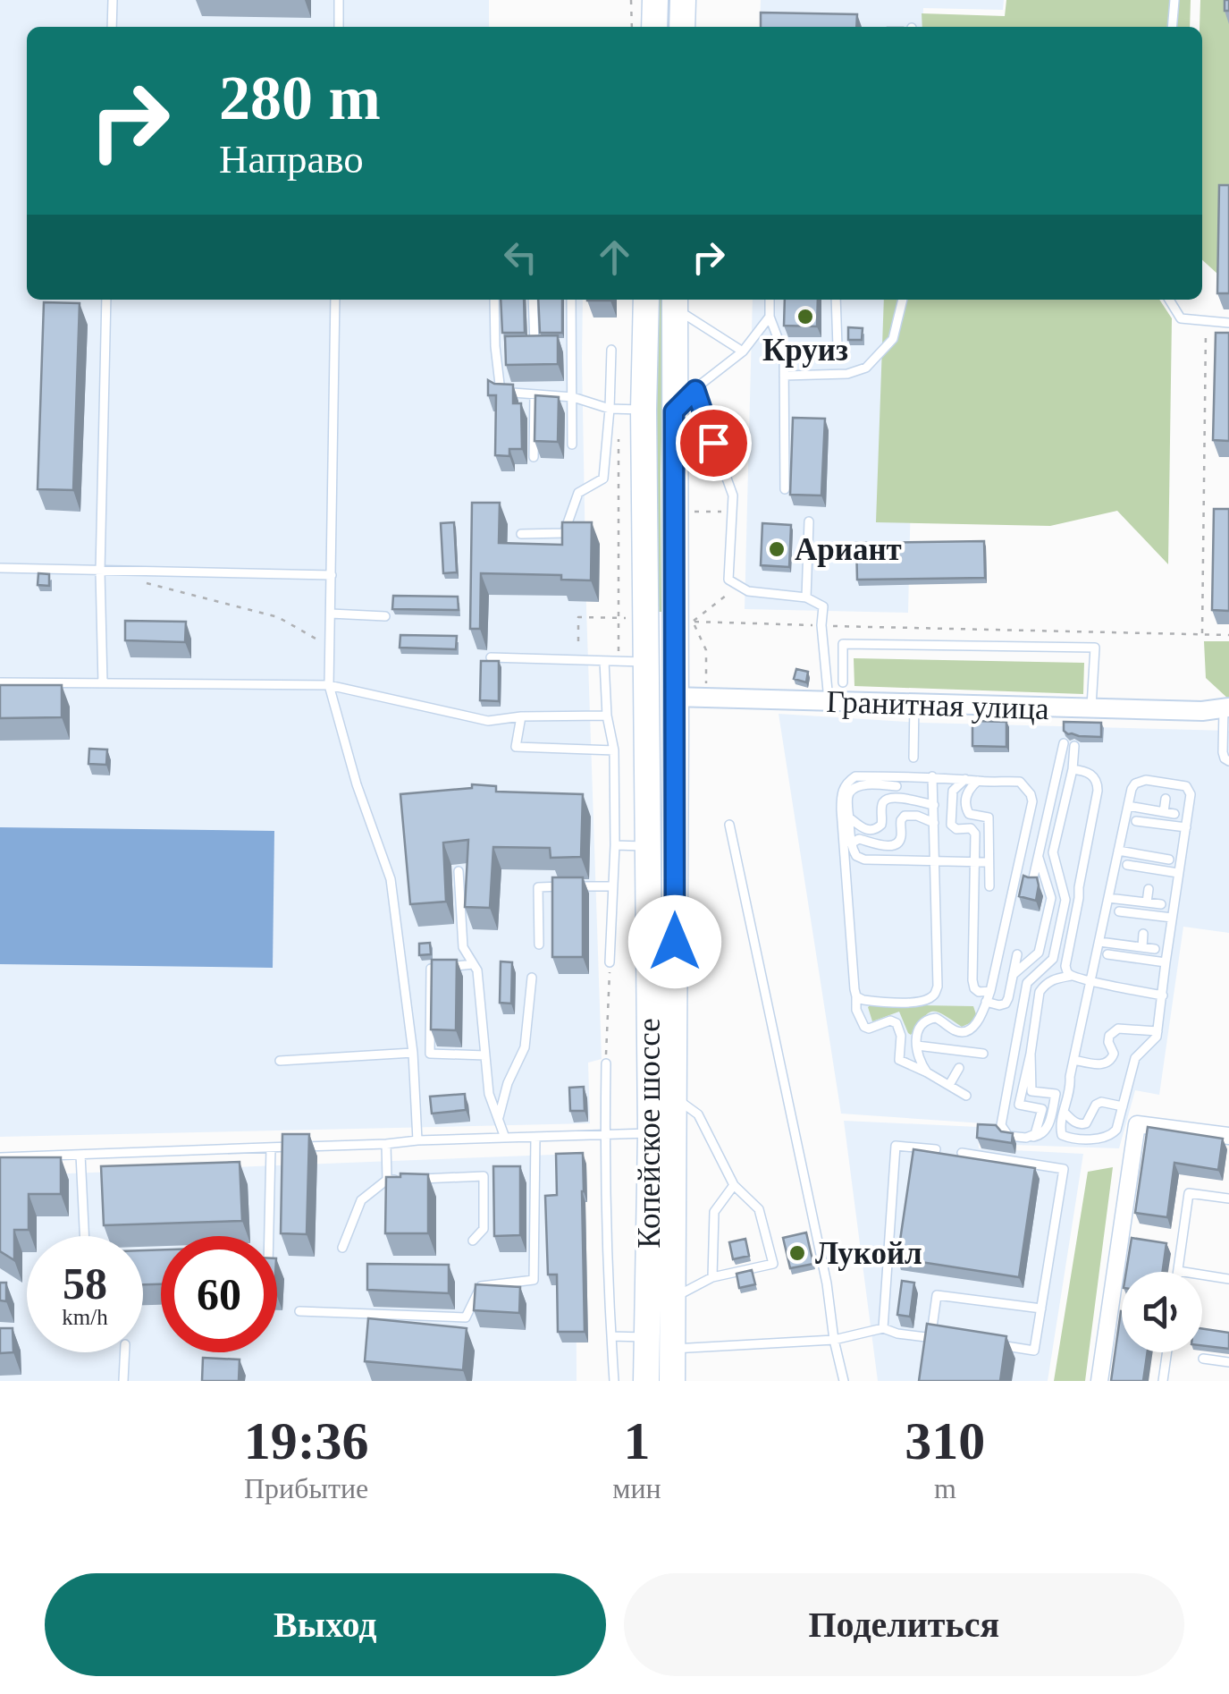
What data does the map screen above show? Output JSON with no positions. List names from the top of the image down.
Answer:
{
  "streets": {
    "main road": ["Гранитная улица", "Копейское шоссе"]
  },
  "crossings": [
    ["Гранитная улица", "Копейское шоссе"]
  ],
  "places": ["Круиз", "Ариант", "Лукойл"],
  "page": {
    "turn": ["280 m", "Направо"],
    "speed": "58 km/h",
    "limit": "60",
    "eta": [
      "19:36",
      "Прибытие",
      "1",
      "мин",
      "310",
      "m"
    ],
    "buttons": ["Выход", "Поделиться"]
  }
}
